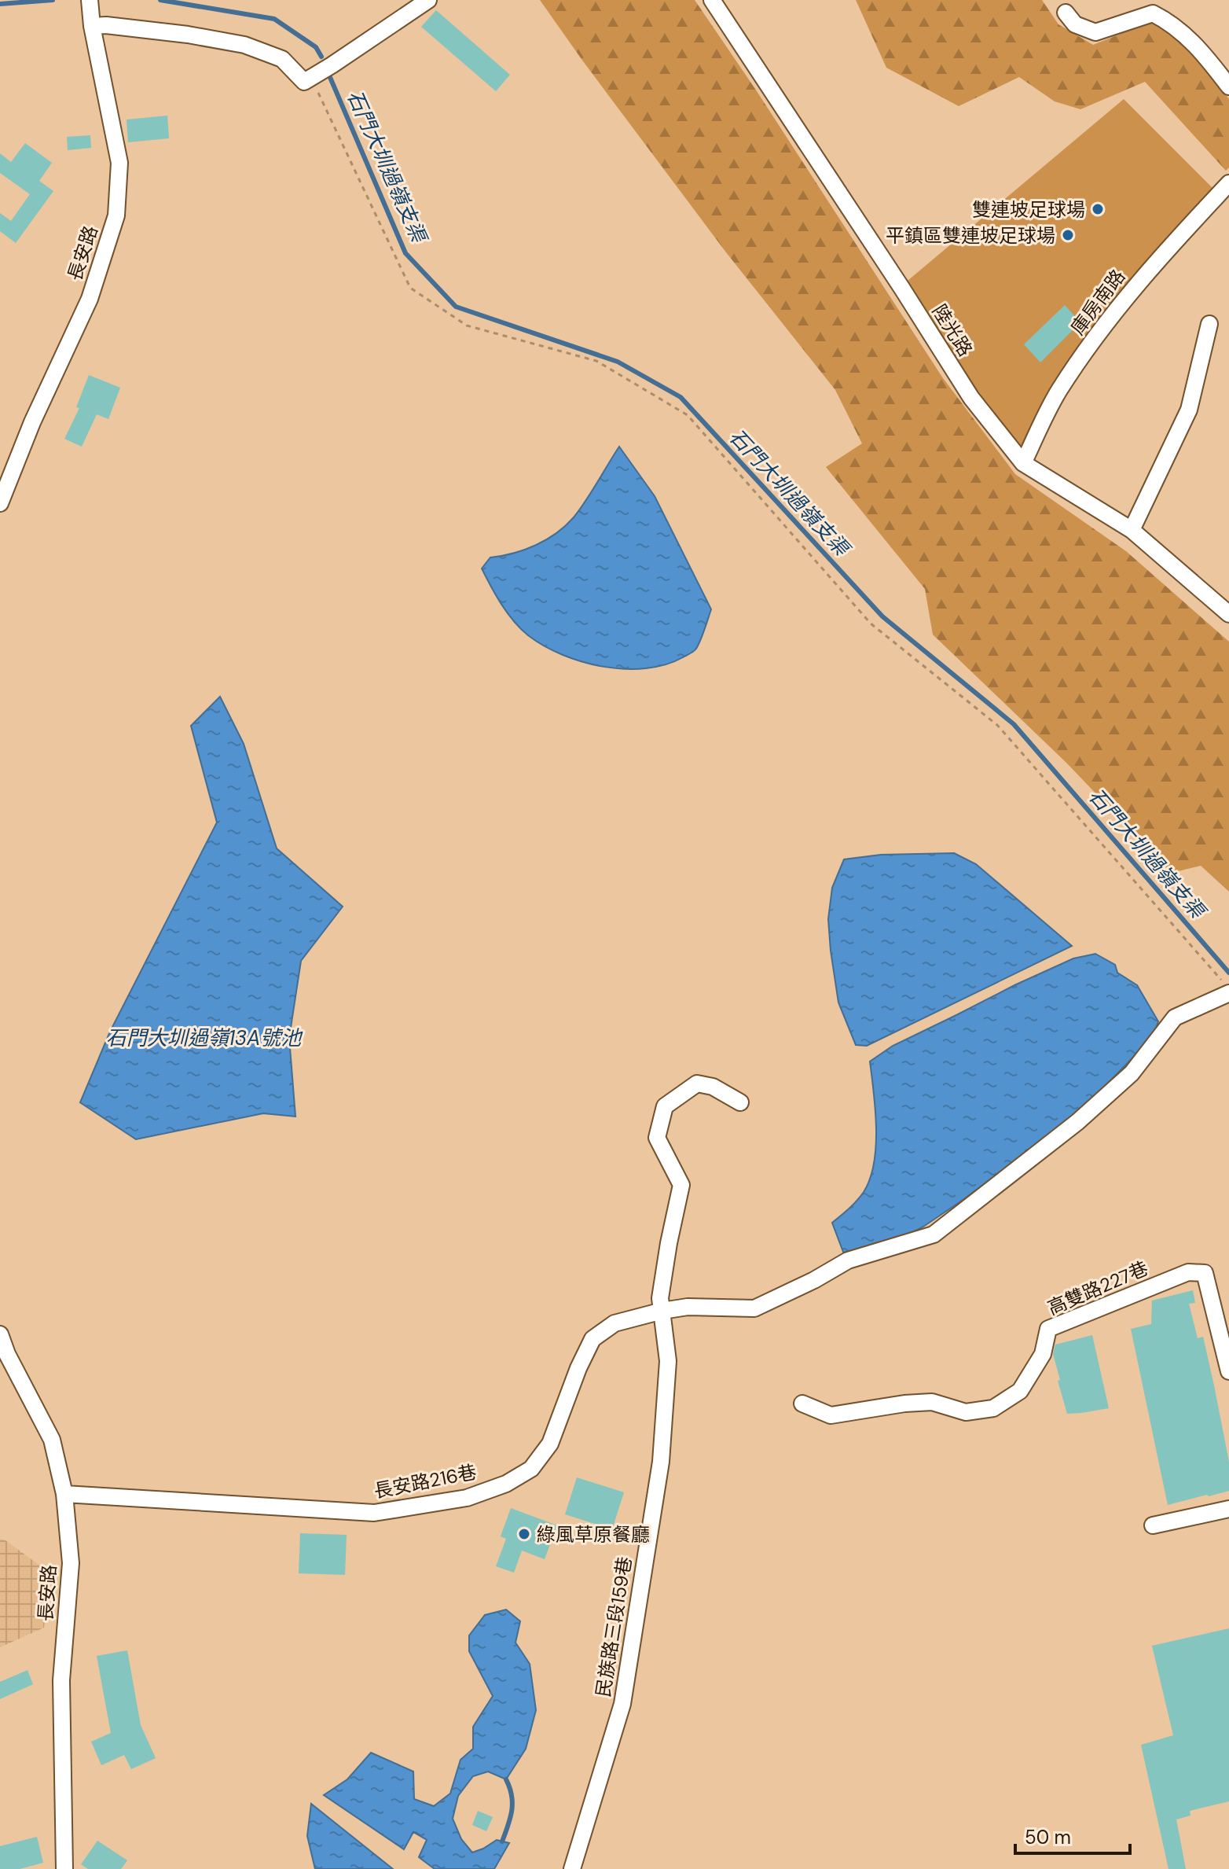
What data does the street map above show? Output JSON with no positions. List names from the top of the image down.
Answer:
{
  "streets": {
    "street": [
      "長安路",
      "庫房南路",
      "陸光路",
      "高雙路227巷",
      "長安路216巷",
      "民族路三段159巷"
    ]
  },
  "crossings": [
    ["長安路", "長安路216巷"],
    ["庫房南路", "陸光路"],
    ["長安路216巷", "民族路三段159巷"]
  ],
  "water": ["石門大圳過嶺支渠", "石門大圳過嶺13A號池"],
  "places": ["雙連坡足球場", "平鎮區雙連坡足球場", "綠風草原餐廳"],
  "scale_bar": "50 m"
}
